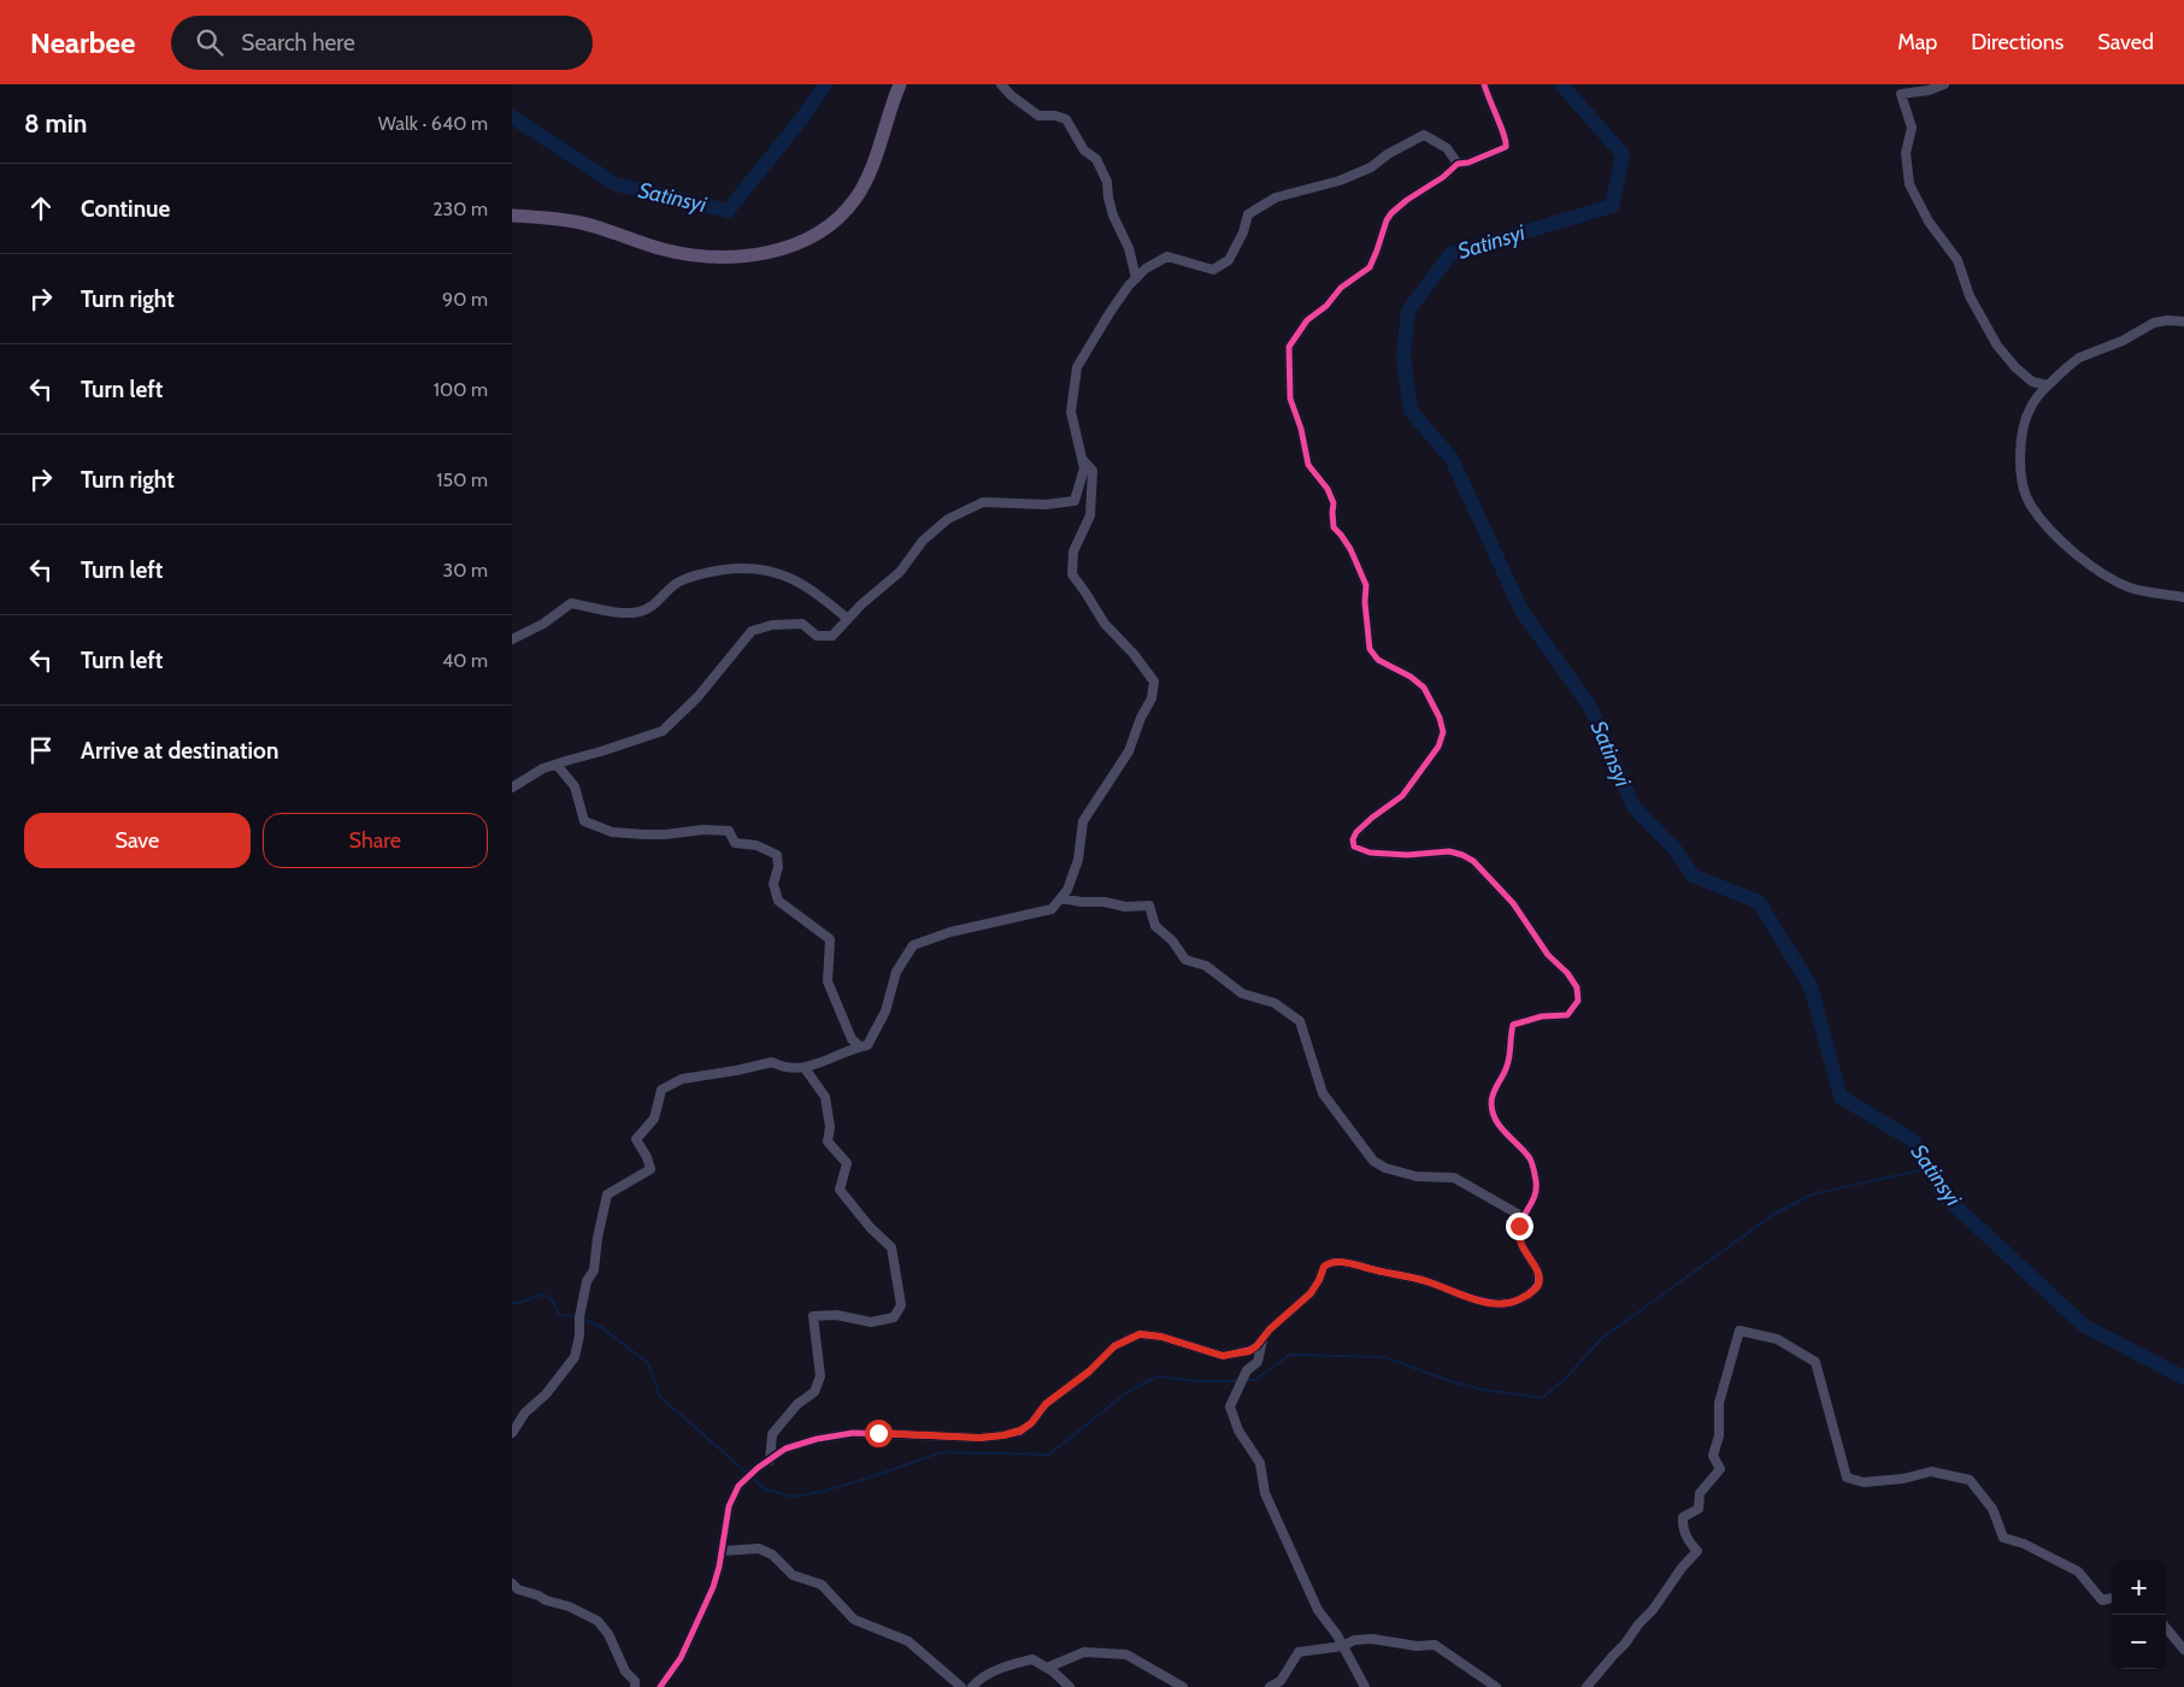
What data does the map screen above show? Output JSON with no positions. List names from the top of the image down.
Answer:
{
  "water": ["Satinsyi"],
  "page": {
    "header": "Nearbee",
    "search": "Search here",
    "nav": ["Map", "Directions", "Saved"],
    "heading": ["8 min", "Walk · 640 m"],
    "list": [
      ["Continue", "230 m"],
      ["Turn right", "90 m"],
      ["Turn left", "100 m"],
      ["Turn right", "150 m"],
      ["Turn left", "30 m"],
      ["Turn left", "40 m"],
      "Arrive at destination"
    ],
    "buttons": ["Save", "Share"],
    "map_buttons": ["+", "−"]
  }
}
